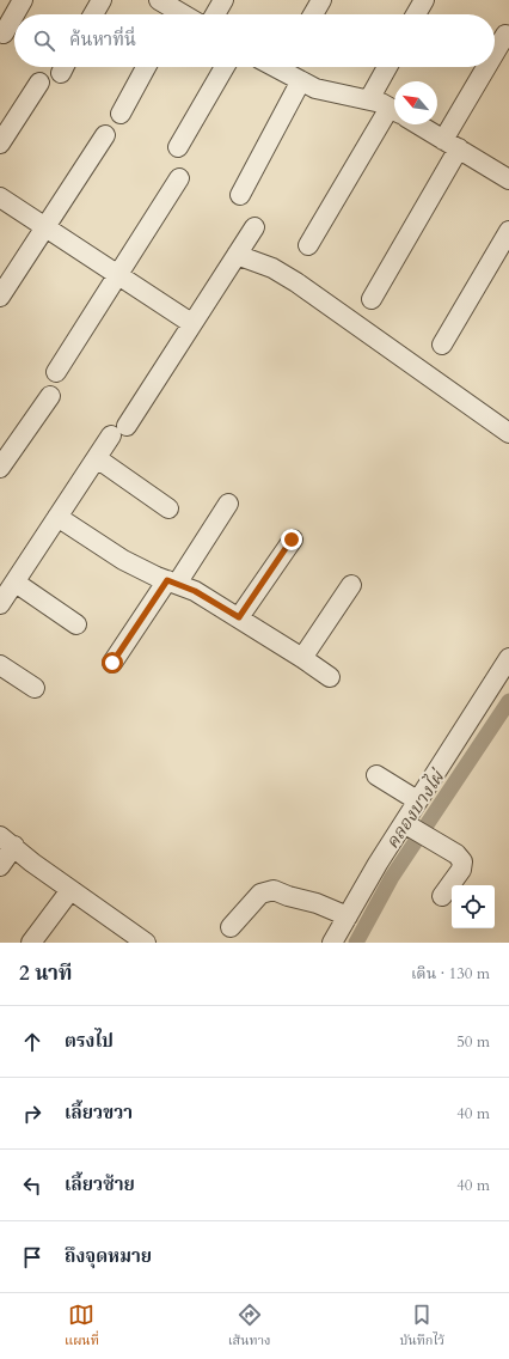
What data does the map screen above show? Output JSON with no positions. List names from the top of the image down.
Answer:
{
  "water": ["คลองบางไผ่"],
  "north": "top left",
  "page": {
    "search": "ค้นหาที่นี่",
    "heading": ["2 นาที", "เดิน · 130 m"],
    "list": [
      ["ตรงไป", "50 m"],
      ["เลี้ยวขวา", "40 m"],
      ["เลี้ยวซ้าย", "40 m"],
      "ถึงจุดหมาย"
    ],
    "nav": ["แผนที่", "เส้นทาง", "บันทึกไว้"]
  }
}
